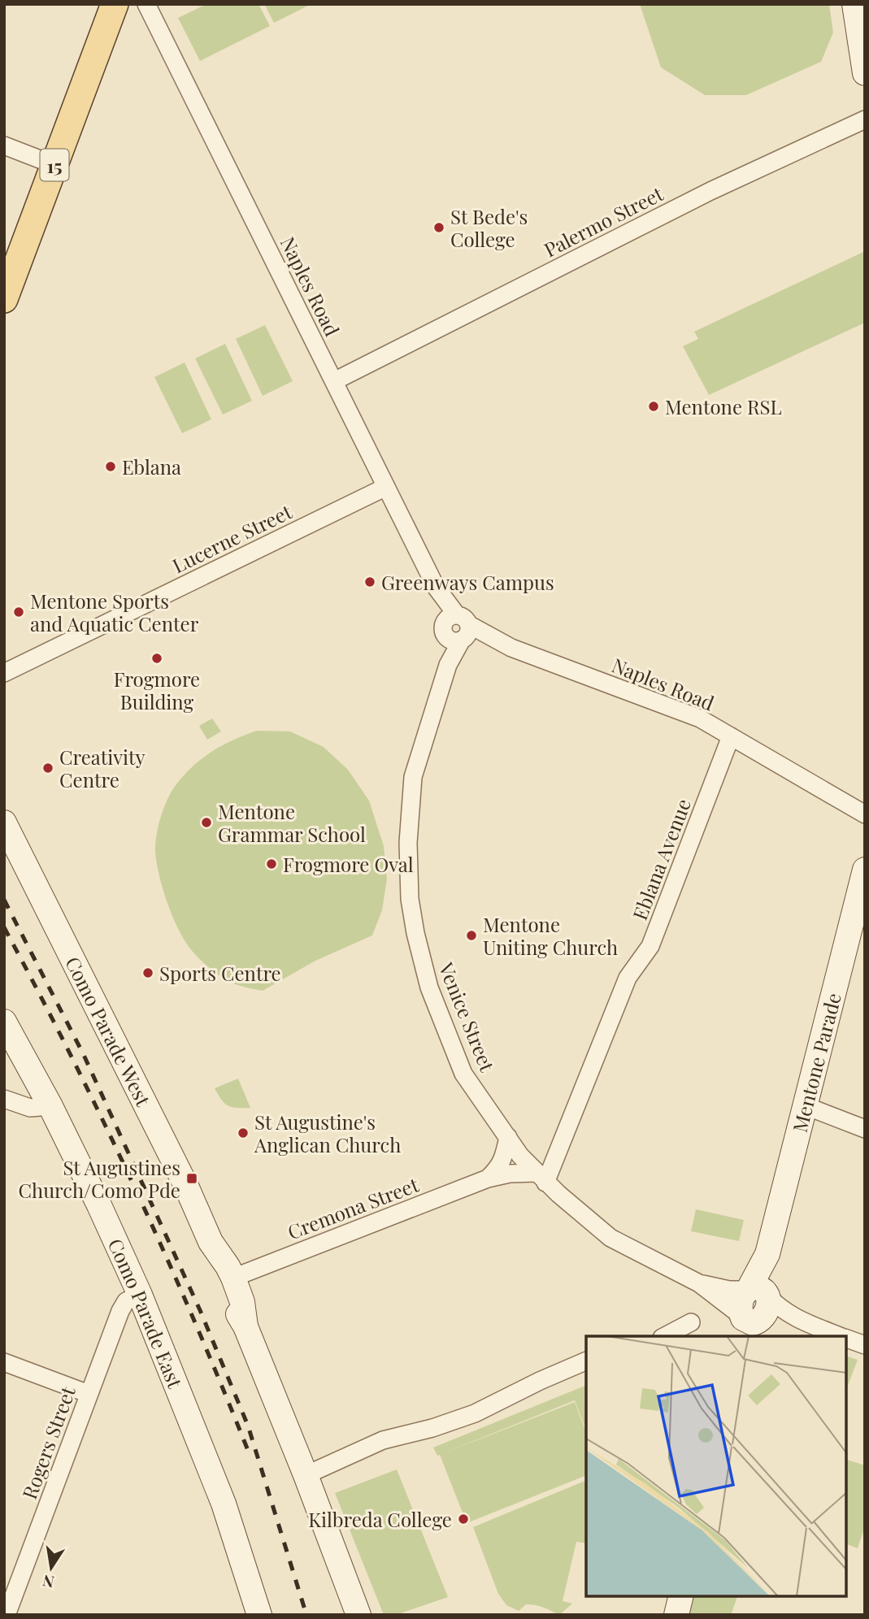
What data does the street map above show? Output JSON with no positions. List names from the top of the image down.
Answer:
{
  "streets": {
    "main road": ["15"],
    "street": [
      "Palermo Street",
      "Naples Road",
      "Lucerne Street",
      "Eblana Avenue",
      "Venice Street",
      "Como Parade West",
      "Mentone Parade",
      "Cremona Street",
      "Como Parade East",
      "Rogers Street"
    ]
  },
  "crossings": [
    ["Palermo Street", "Naples Road"],
    ["Naples Road", "Lucerne Street"],
    ["Naples Road", "Eblana Avenue"],
    ["Naples Road", "Venice Street"],
    ["Eblana Avenue", "Venice Street"],
    ["Eblana Avenue", "Cremona Street"],
    ["Venice Street", "Mentone Parade"],
    ["Venice Street", "Cremona Street"],
    ["Como Parade West", "Cremona Street"],
    ["Como Parade East", "Rogers Street"]
  ],
  "places": {
    "other": [
      "St Bede's College",
      "Mentone RSL",
      "Eblana",
      "Greenways Campus",
      "Mentone Sports and Aquatic Center",
      "Frogmore Building",
      "Creativity Centre",
      "Mentone Grammar School",
      "Frogmore Oval",
      "Mentone Uniting Church",
      "Sports Centre",
      "St Augustine's Anglican Church",
      "Kilbreda College"
    ],
    "transit": ["St Augustines Church/Como Pde"]
  },
  "north": "bottom"
}
